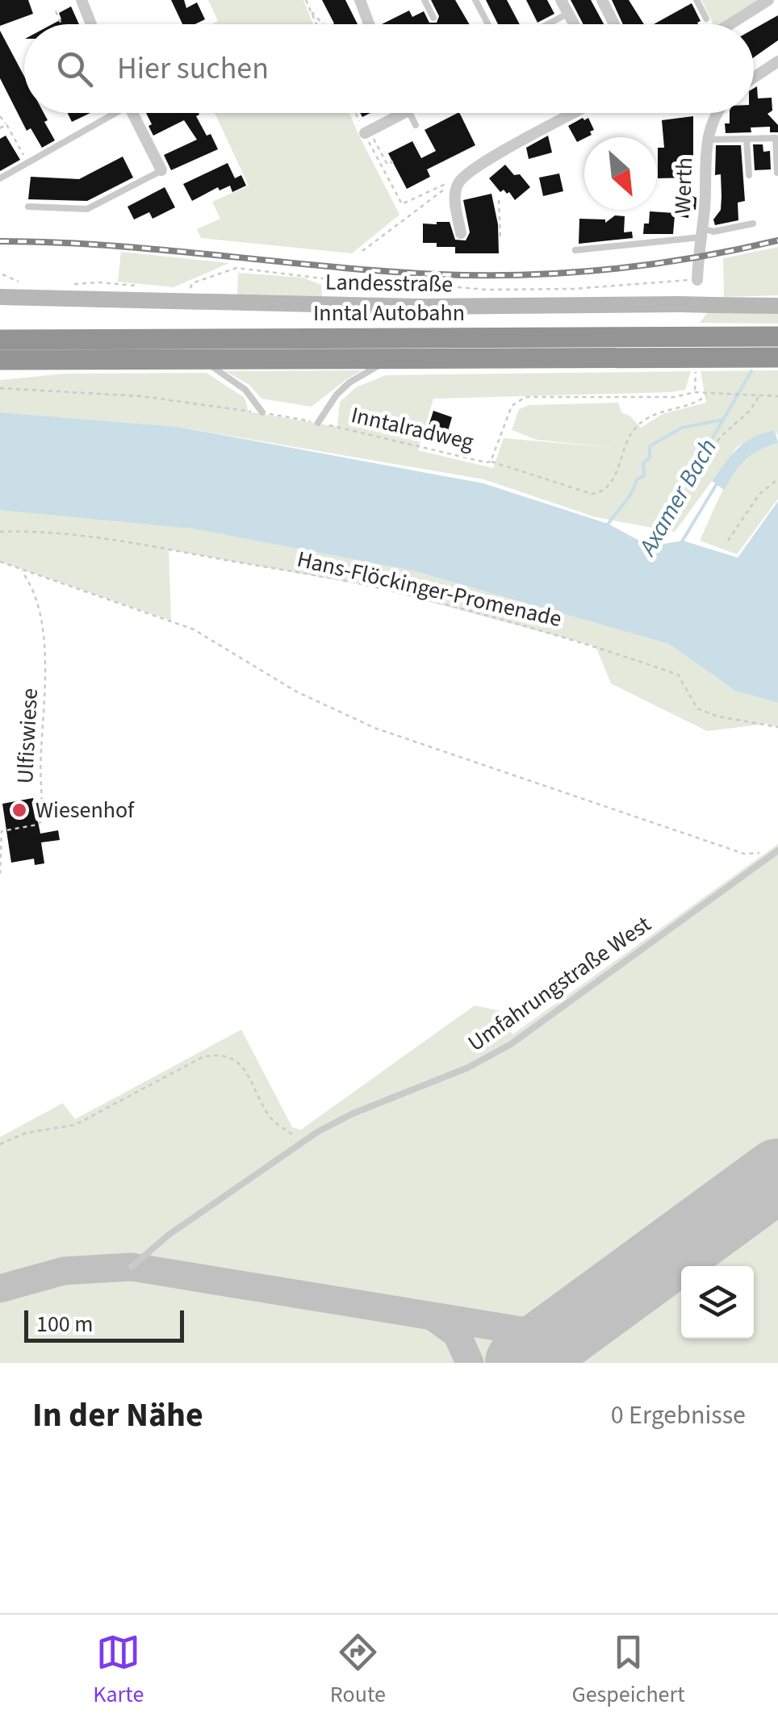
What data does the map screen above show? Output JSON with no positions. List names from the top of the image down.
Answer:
{
  "streets": {
    "highway": ["Inntal Autobahn"],
    "main road": ["Landesstraße"],
    "street": ["Werth"],
    "lane": ["Umfahrungstraße West"],
    "path": ["Inntalradweg", "Hans-Flöckinger-Promenade", "Ulfiswiese"]
  },
  "water": ["Axamer Bach"],
  "places": ["Wiesenhof"],
  "scale_bar": "100 m",
  "north": "bottom right",
  "page": {
    "search": "Hier suchen",
    "scale": "100 m",
    "heading": ["In der Nähe", "0 Ergebnisse"],
    "nav": ["Karte", "Route", "Gespeichert"]
  }
}
